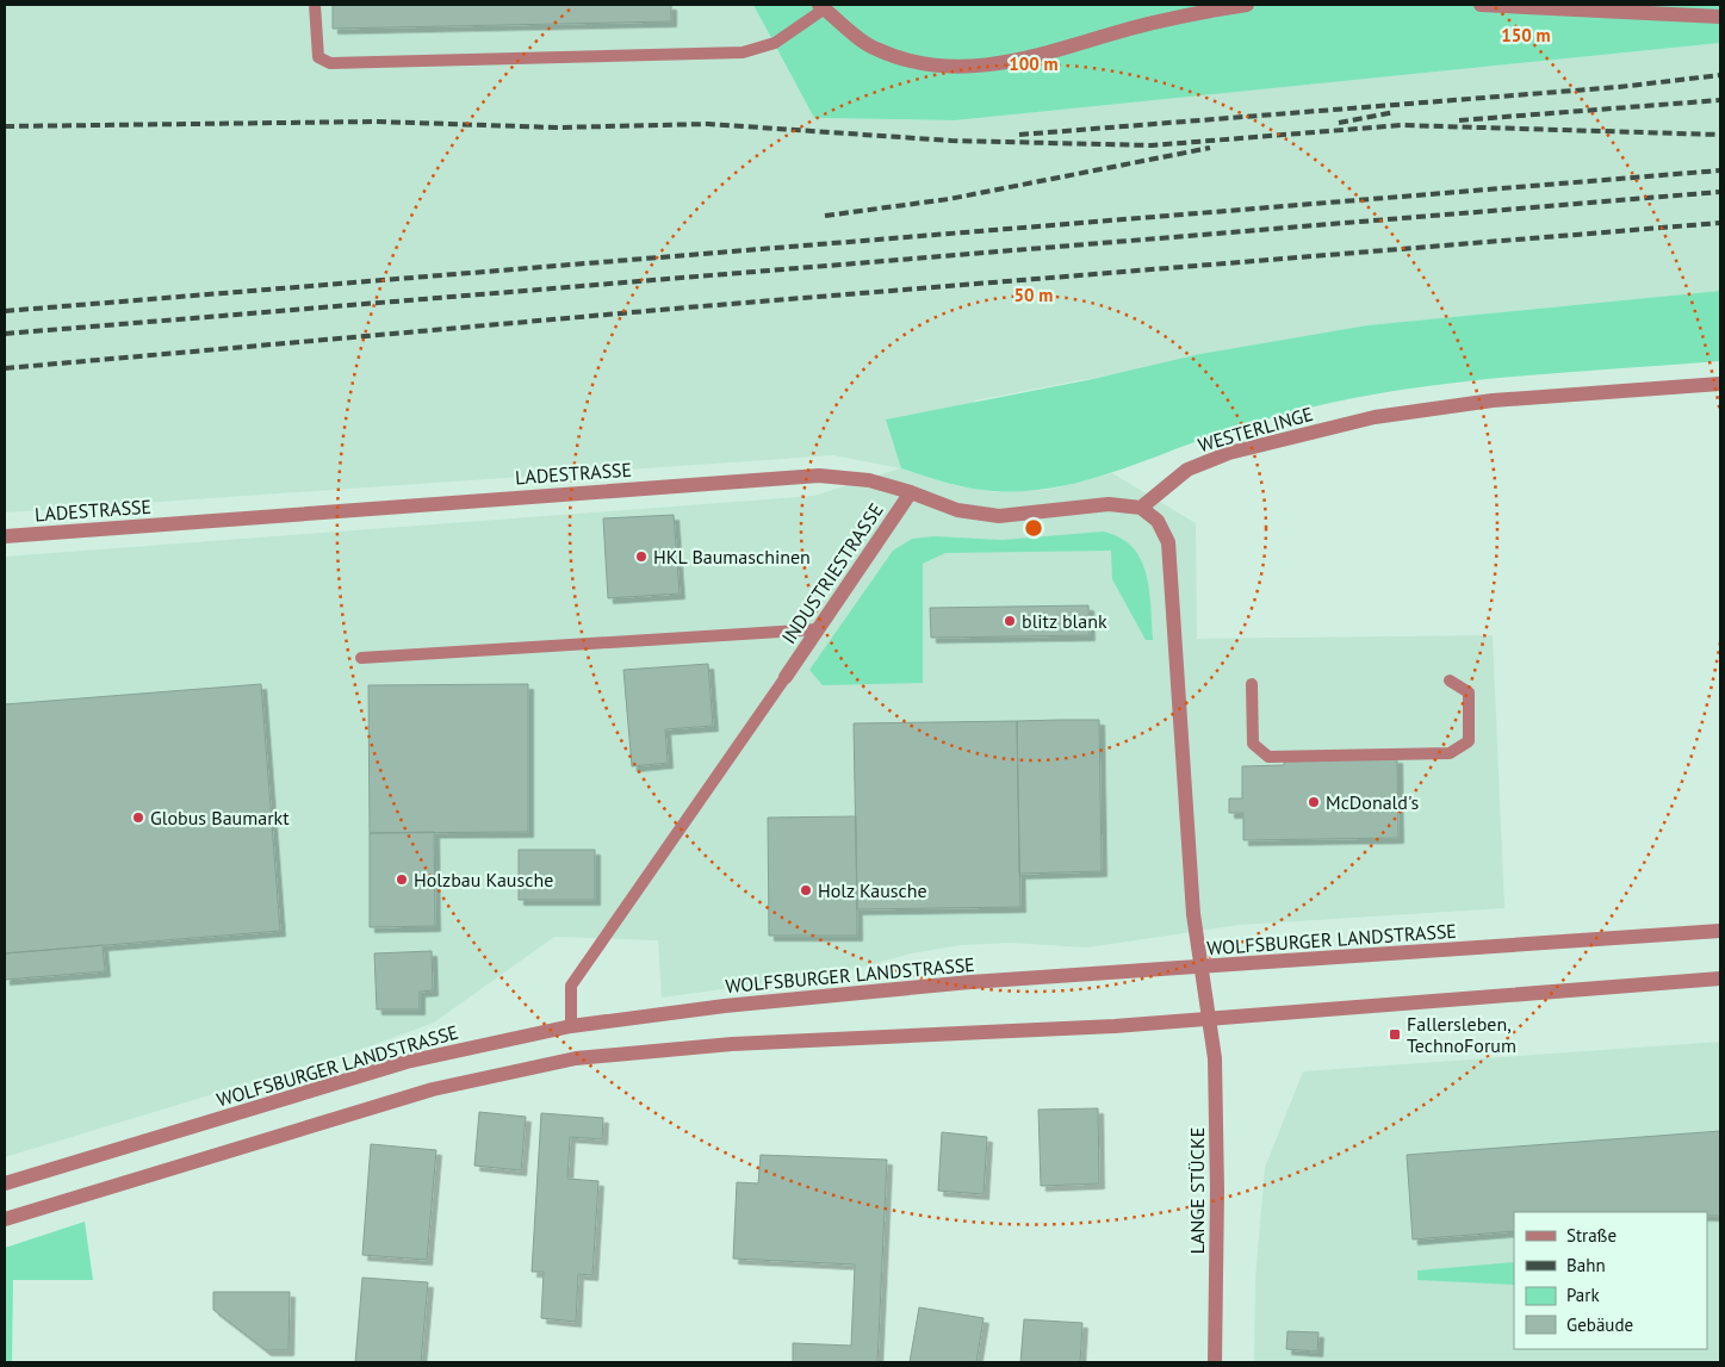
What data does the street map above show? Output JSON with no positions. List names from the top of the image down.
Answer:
{
  "streets": {
    "street": [
      "WESTERLINGE",
      "LADESTRASSE",
      "INDUSTRIESTRASSE",
      "WOLFSBURGER LANDSTRASSE",
      "LANGE STÜCKE"
    ]
  },
  "crossings": [
    ["WESTERLINGE", "LADESTRASSE"],
    ["LADESTRASSE", "INDUSTRIESTRASSE"],
    ["WOLFSBURGER LANDSTRASSE", "LANGE STÜCKE"]
  ],
  "places": {
    "other": [
      "HKL Baumaschinen",
      "blitz blank",
      "McDonald's",
      "Globus Baumarkt",
      "Holzbau Kausche",
      "Holz Kausche"
    ],
    "transit": ["Fallersleben, TechnoForum"]
  },
  "legend": [
    "Straße",
    "Bahn",
    "Park",
    "Gebäude"
  ],
  "rings": ["150 m", "100 m", "50 m"]
}
